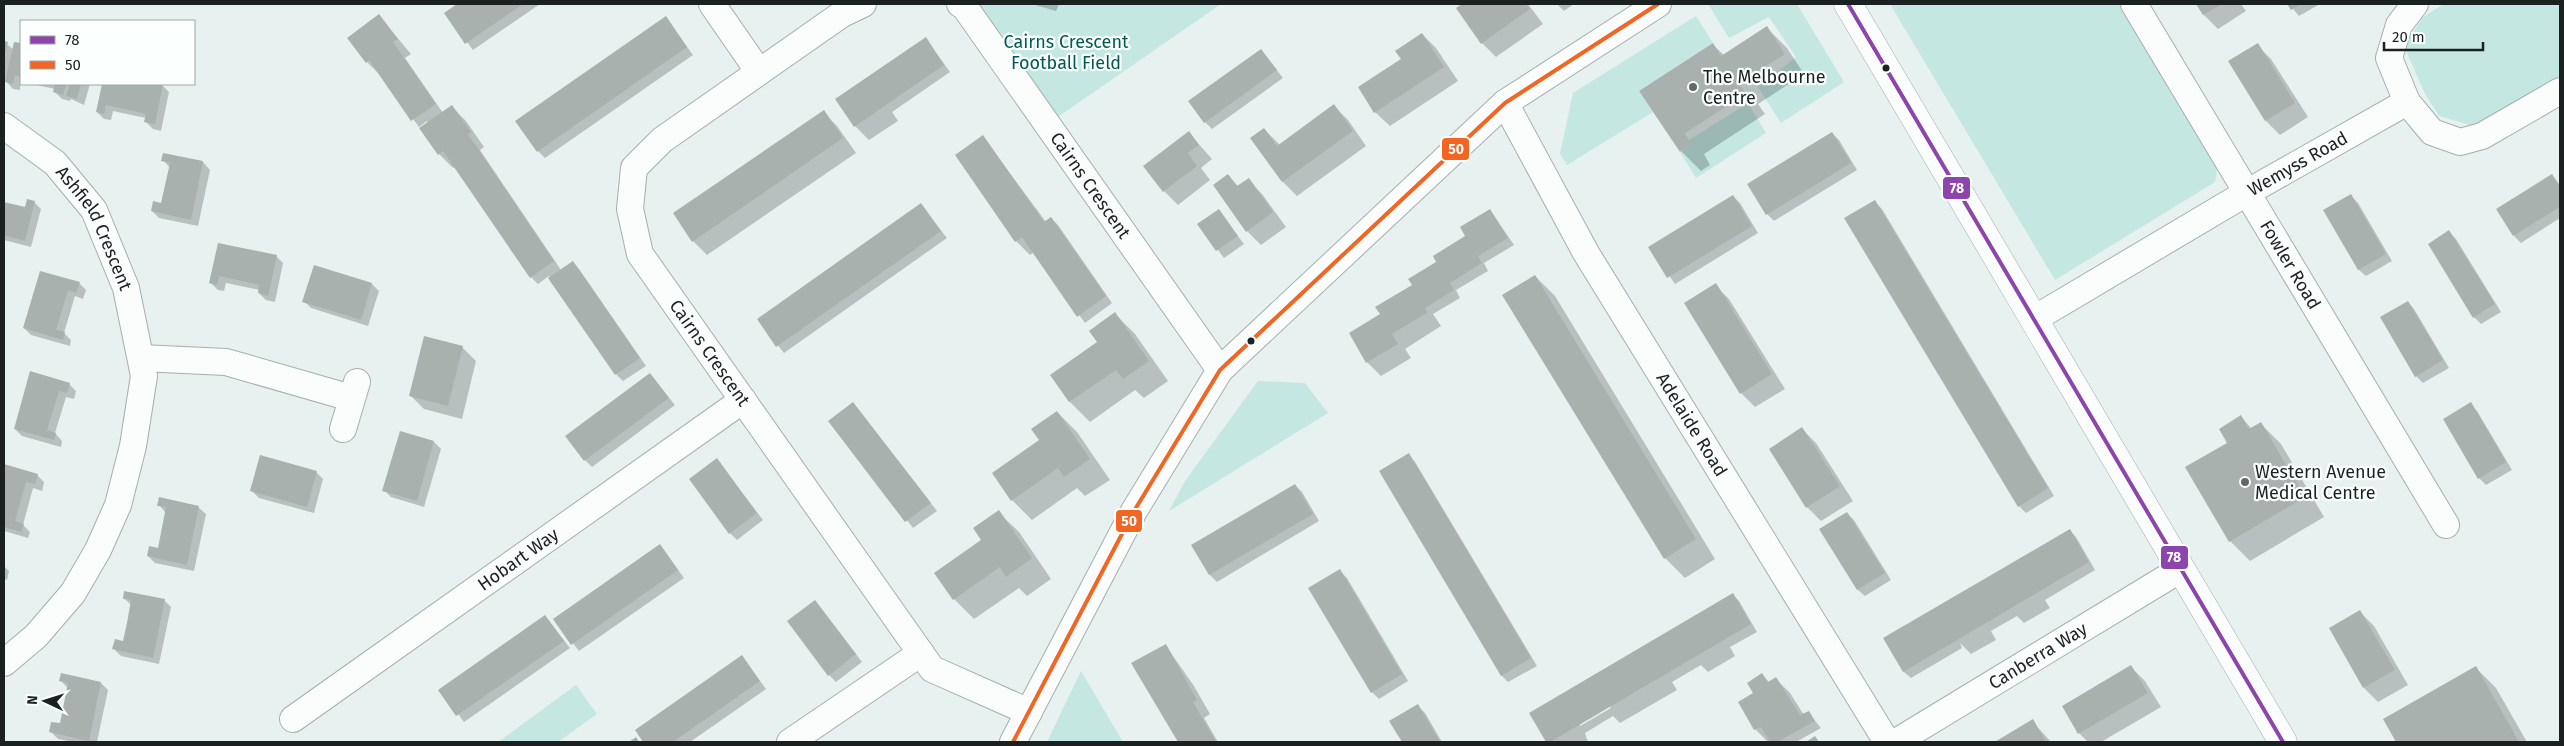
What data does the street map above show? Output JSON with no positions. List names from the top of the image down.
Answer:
{
  "streets": {
    "street": [
      "Wemyss Road",
      "Cairns Crescent",
      "Ashfield Crescent",
      "Fowler Road",
      "Adelaide Road",
      "Hobart Way",
      "Canberra Way"
    ]
  },
  "crossings": [
    ["Wemyss Road", "Fowler Road"],
    ["Cairns Crescent", "Hobart Way"]
  ],
  "parks": ["Cairns Crescent Football Field"],
  "places": ["The Melbourne Centre", "Western Avenue Medical Centre"],
  "lines": ["transit line 78", "transit line 50"],
  "legend": ["78", "50"],
  "scale_bar": "20 m",
  "north": "left"
}
